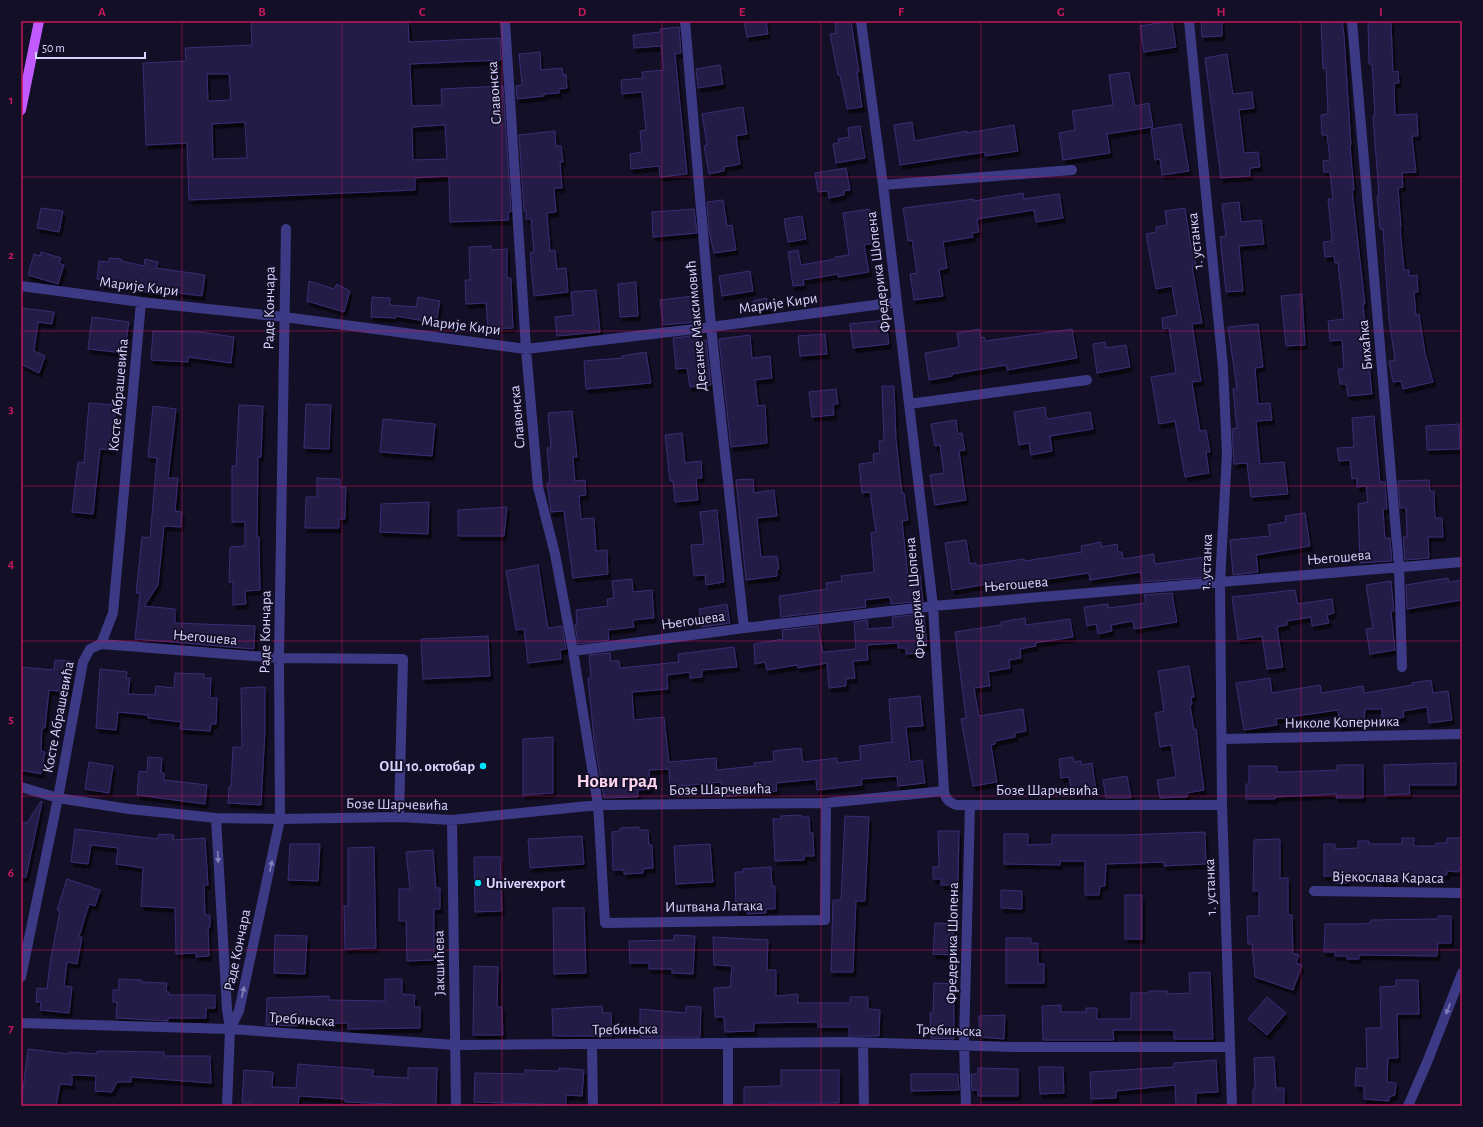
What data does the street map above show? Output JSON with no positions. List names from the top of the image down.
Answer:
{
  "streets": {
    "street": [
      "Славонска",
      "1. устанка",
      "Фредерика Шопена",
      "Марије Кири",
      "Раде Кончара",
      "Десанке Максимовић",
      "Бихаћка",
      "Косте Абрашевића",
      "Његошева",
      "Николе Коперника",
      "Бозе Шарчевића",
      "Вјекослава Караса",
      "Иштвана Латака",
      "Јакшићева",
      "Требињска"
    ]
  },
  "crossings": [
    ["Славонска", "Марије Кири"],
    ["Славонска", "Његошева"],
    ["Славонска", "Бозе Шарчевића"],
    ["Славонска", "Иштвана Латака"],
    ["1. устанка", "Његошева"],
    ["1. устанка", "Николе Коперника"],
    ["1. устанка", "Бозе Шарчевића"],
    ["1. устанка", "Требињска"],
    ["Фредерика Шопена", "Марије Кири"],
    ["Фредерика Шопена", "Његошева"],
    ["Фредерика Шопена", "Бозе Шарчевића"],
    ["Фредерика Шопена", "Требињска"],
    ["Марије Кири", "Раде Кончара"],
    ["Марије Кири", "Десанке Максимовић"],
    ["Марије Кири", "Косте Абрашевића"],
    ["Раде Кончара", "Његошева"],
    ["Раде Кончара", "Бозе Шарчевића"],
    ["Раде Кончара", "Требињска"],
    ["Десанке Максимовић", "Његошева"],
    ["Бихаћка", "Његошева"],
    ["Косте Абрашевића", "Његошева"],
    ["Косте Абрашевића", "Бозе Шарчевића"],
    ["Његошева", "Бозе Шарчевића"],
    ["Бозе Шарчевића", "Иштвана Латака"],
    ["Бозе Шарчевића", "Јакшићева"],
    ["Јакшићева", "Требињска"]
  ],
  "districts": ["Нови град"],
  "places": ["ОШ 10. октобар", "Univerexport"],
  "scale_bar": "50 m",
  "grid": {
    "columns": [
      "A",
      "B",
      "C",
      "D",
      "E",
      "F",
      "G",
      "H",
      "I"
    ],
    "rows": [
      "1",
      "2",
      "3",
      "4",
      "5",
      "6",
      "7"
    ]
  }
}
